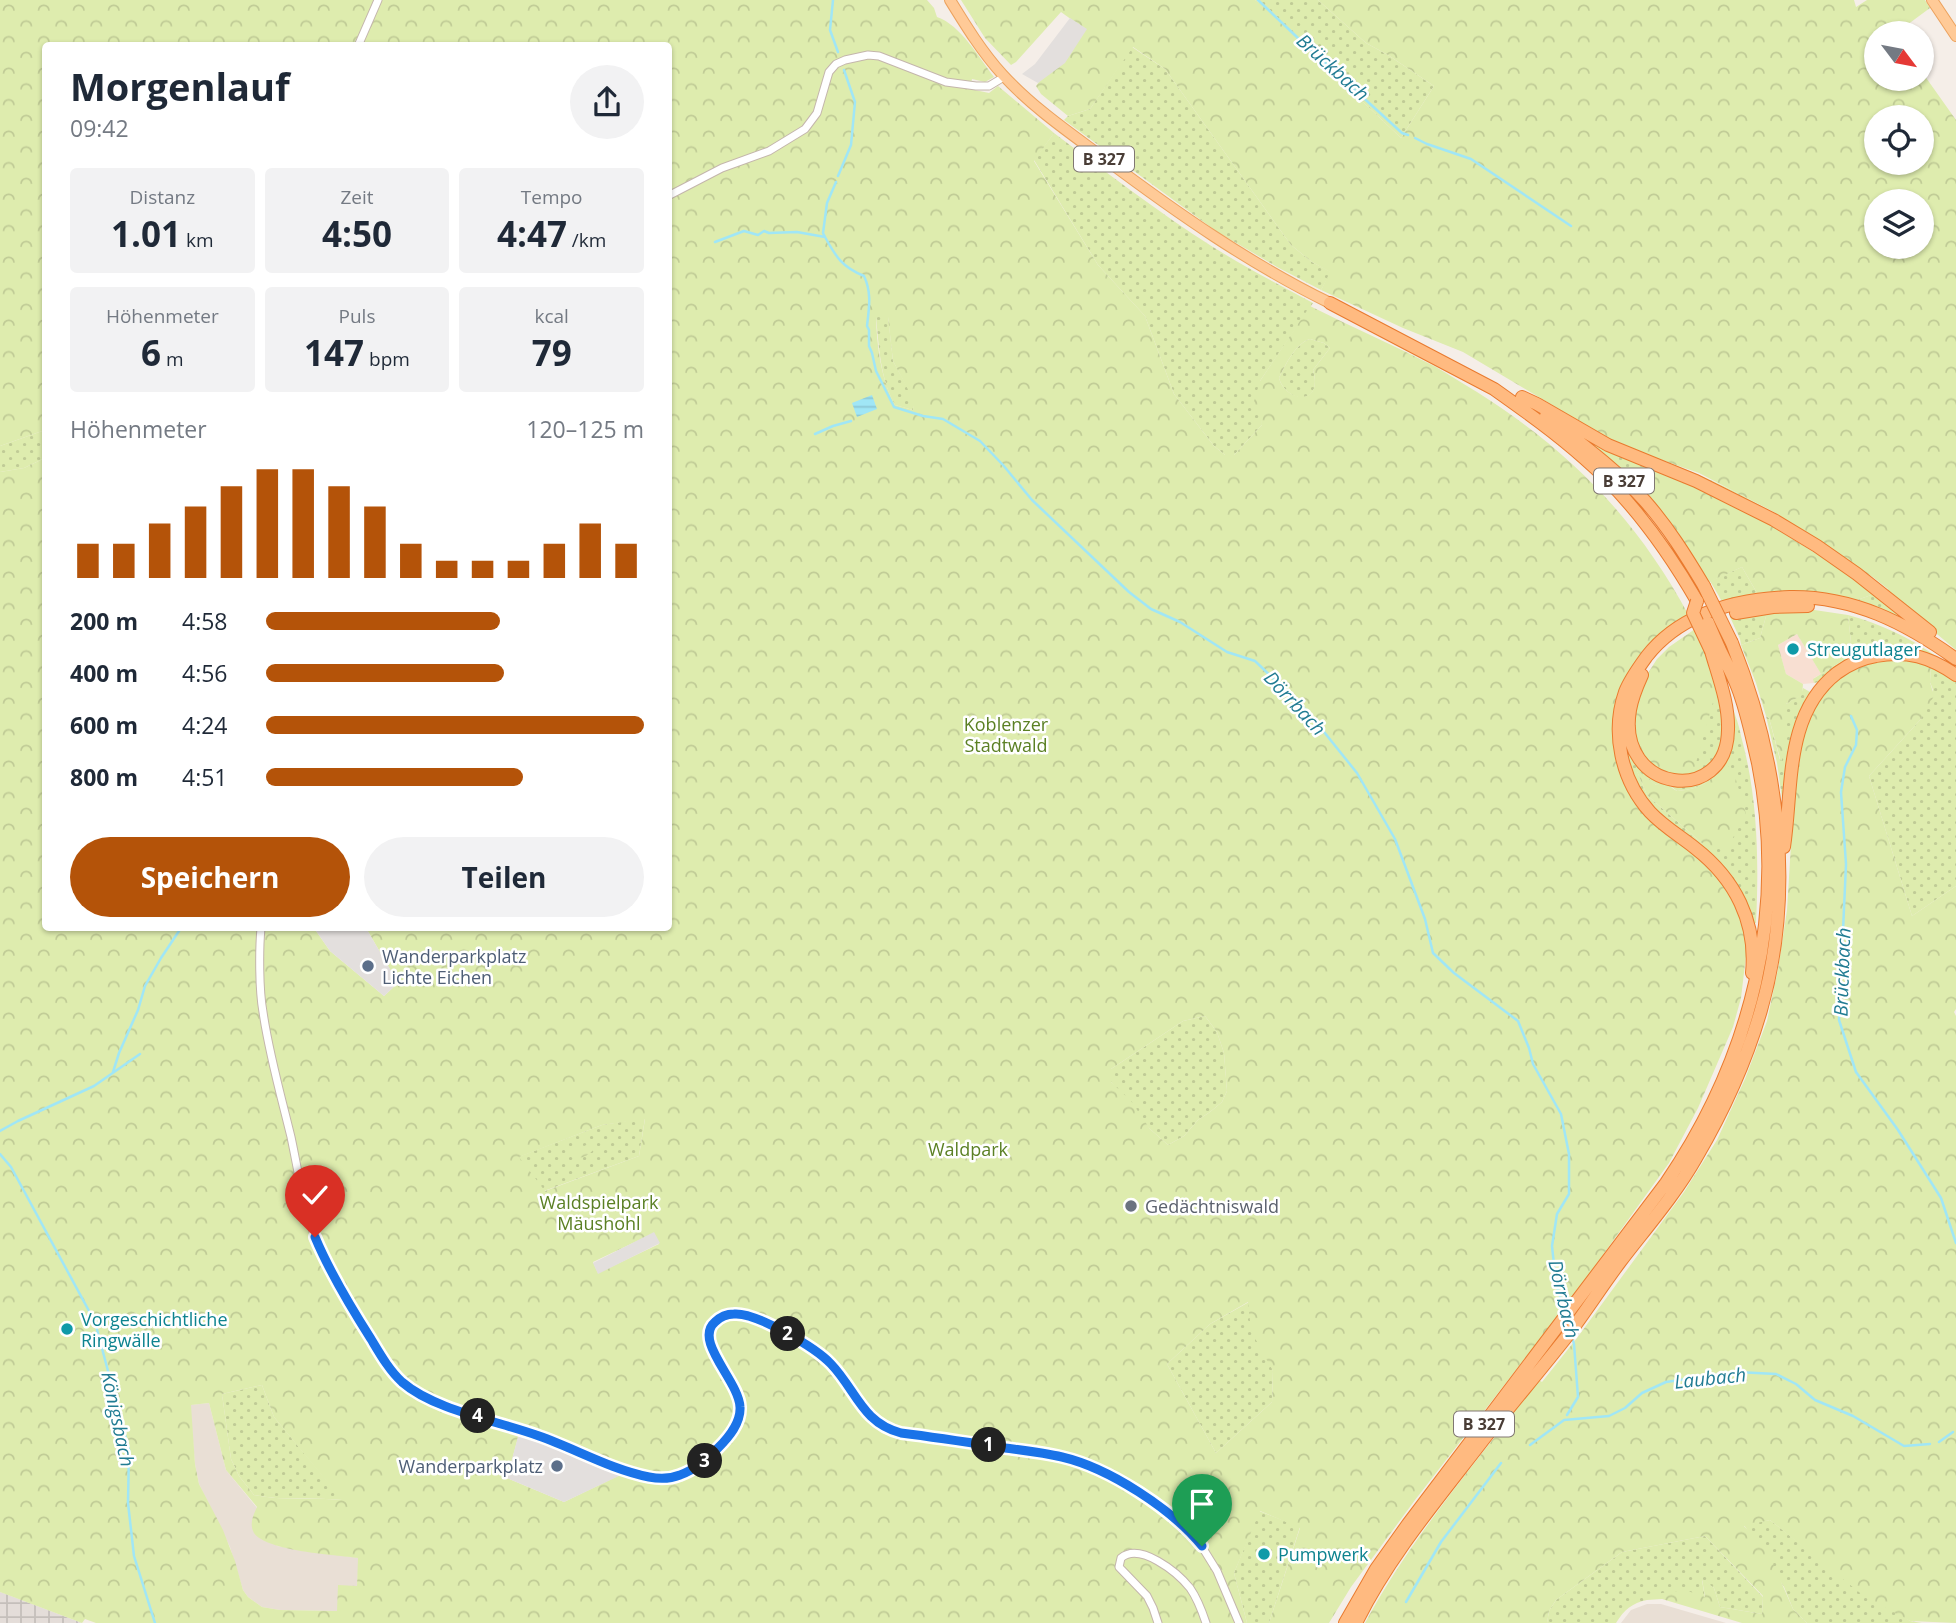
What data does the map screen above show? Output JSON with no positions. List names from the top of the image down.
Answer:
{
  "streets": {
    "highway": ["B 327"]
  },
  "water": [
    "Brückbach",
    "Dörrbach",
    "Laubach",
    "Königsbach"
  ],
  "parks": ["Koblenzer Stadtwald", "Waldpark", "Waldspielpark Mäushohl"],
  "places": [
    "Streugutlager",
    "Wanderparkplatz Lichte Eichen",
    "Gedächtniswald",
    "Vorgeschichtliche Ringwälle",
    "Wanderparkplatz",
    "Pumpwerk"
  ],
  "north": "bottom right",
  "page": {
    "heading": ["Morgenlauf", "09:42"],
    "stats": [
      ["Distanz", "1.01 km"],
      ["Zeit", "4:50"],
      ["Tempo", "4:47 /km"],
      ["Höhenmeter", "6 m"],
      ["Puls", "147 bpm"],
      ["kcal", "79"]
    ],
    "chart": ["Höhenmeter", "120–125 m"],
    "list": [
      {
        "name": "200 m",
        "note": "4:58"
      },
      {
        "name": "400 m",
        "note": "4:56"
      },
      {
        "name": "600 m",
        "note": "4:24"
      },
      {
        "name": "800 m",
        "note": "4:51"
      }
    ],
    "buttons": ["Speichern", "Teilen"],
    "pins": [
      "2",
      "4",
      "1",
      "3"
    ]
  }
}
